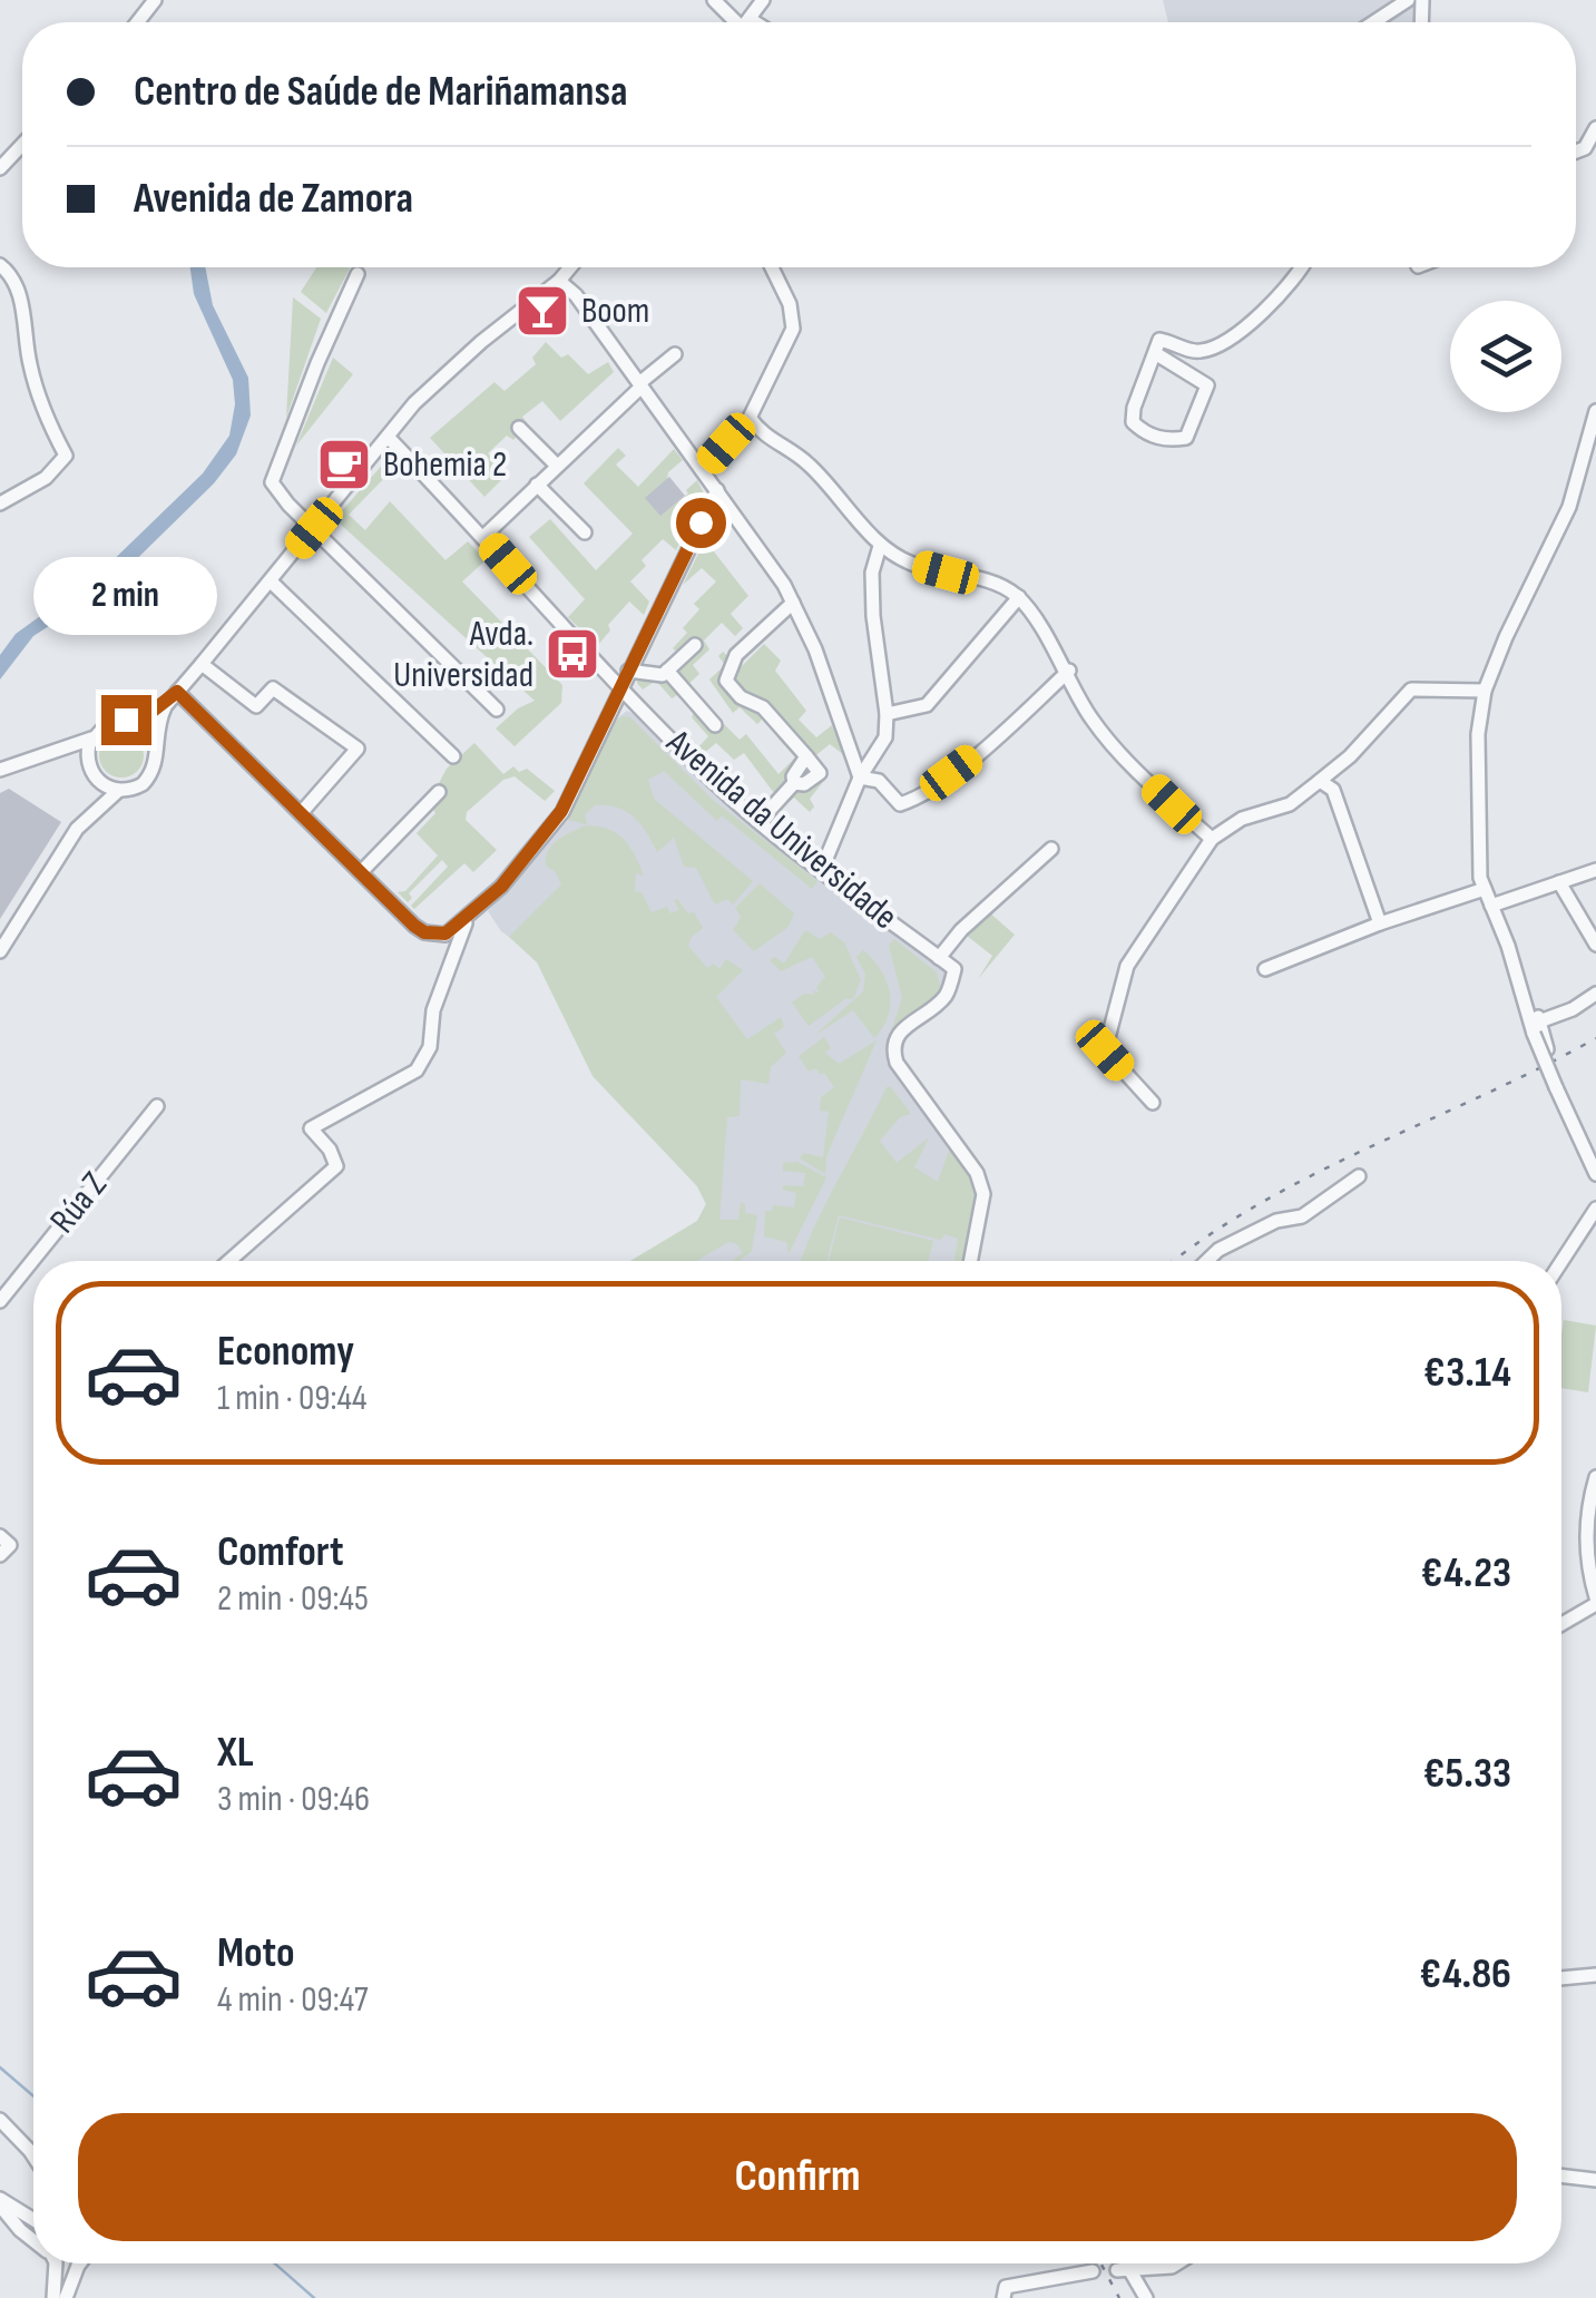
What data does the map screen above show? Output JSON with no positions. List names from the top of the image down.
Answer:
{
  "streets": {
    "street": ["Avenida da Universidade", "Rúa Z"]
  },
  "places": {
    "bar": ["Boom"],
    "cafe": ["Bohemia 2"],
    "bus stop": ["Avda. Universidad"]
  },
  "page": {
    "banner": ["Centro de Saúde de Mariñamansa", "Avenida de Zamora"],
    "bubble": "2 min",
    "list": [
      {
        "name": "Economy",
        "note": "1 min · 09:44",
        "value": "€3.14"
      },
      {
        "name": "Comfort",
        "note": "2 min · 09:45",
        "value": "€4.23"
      },
      {
        "name": "XL",
        "note": "3 min · 09:46",
        "value": "€5.33"
      },
      {
        "name": "Moto",
        "note": "4 min · 09:47",
        "value": "€4.86"
      }
    ],
    "buttons": "Confirm"
  }
}
